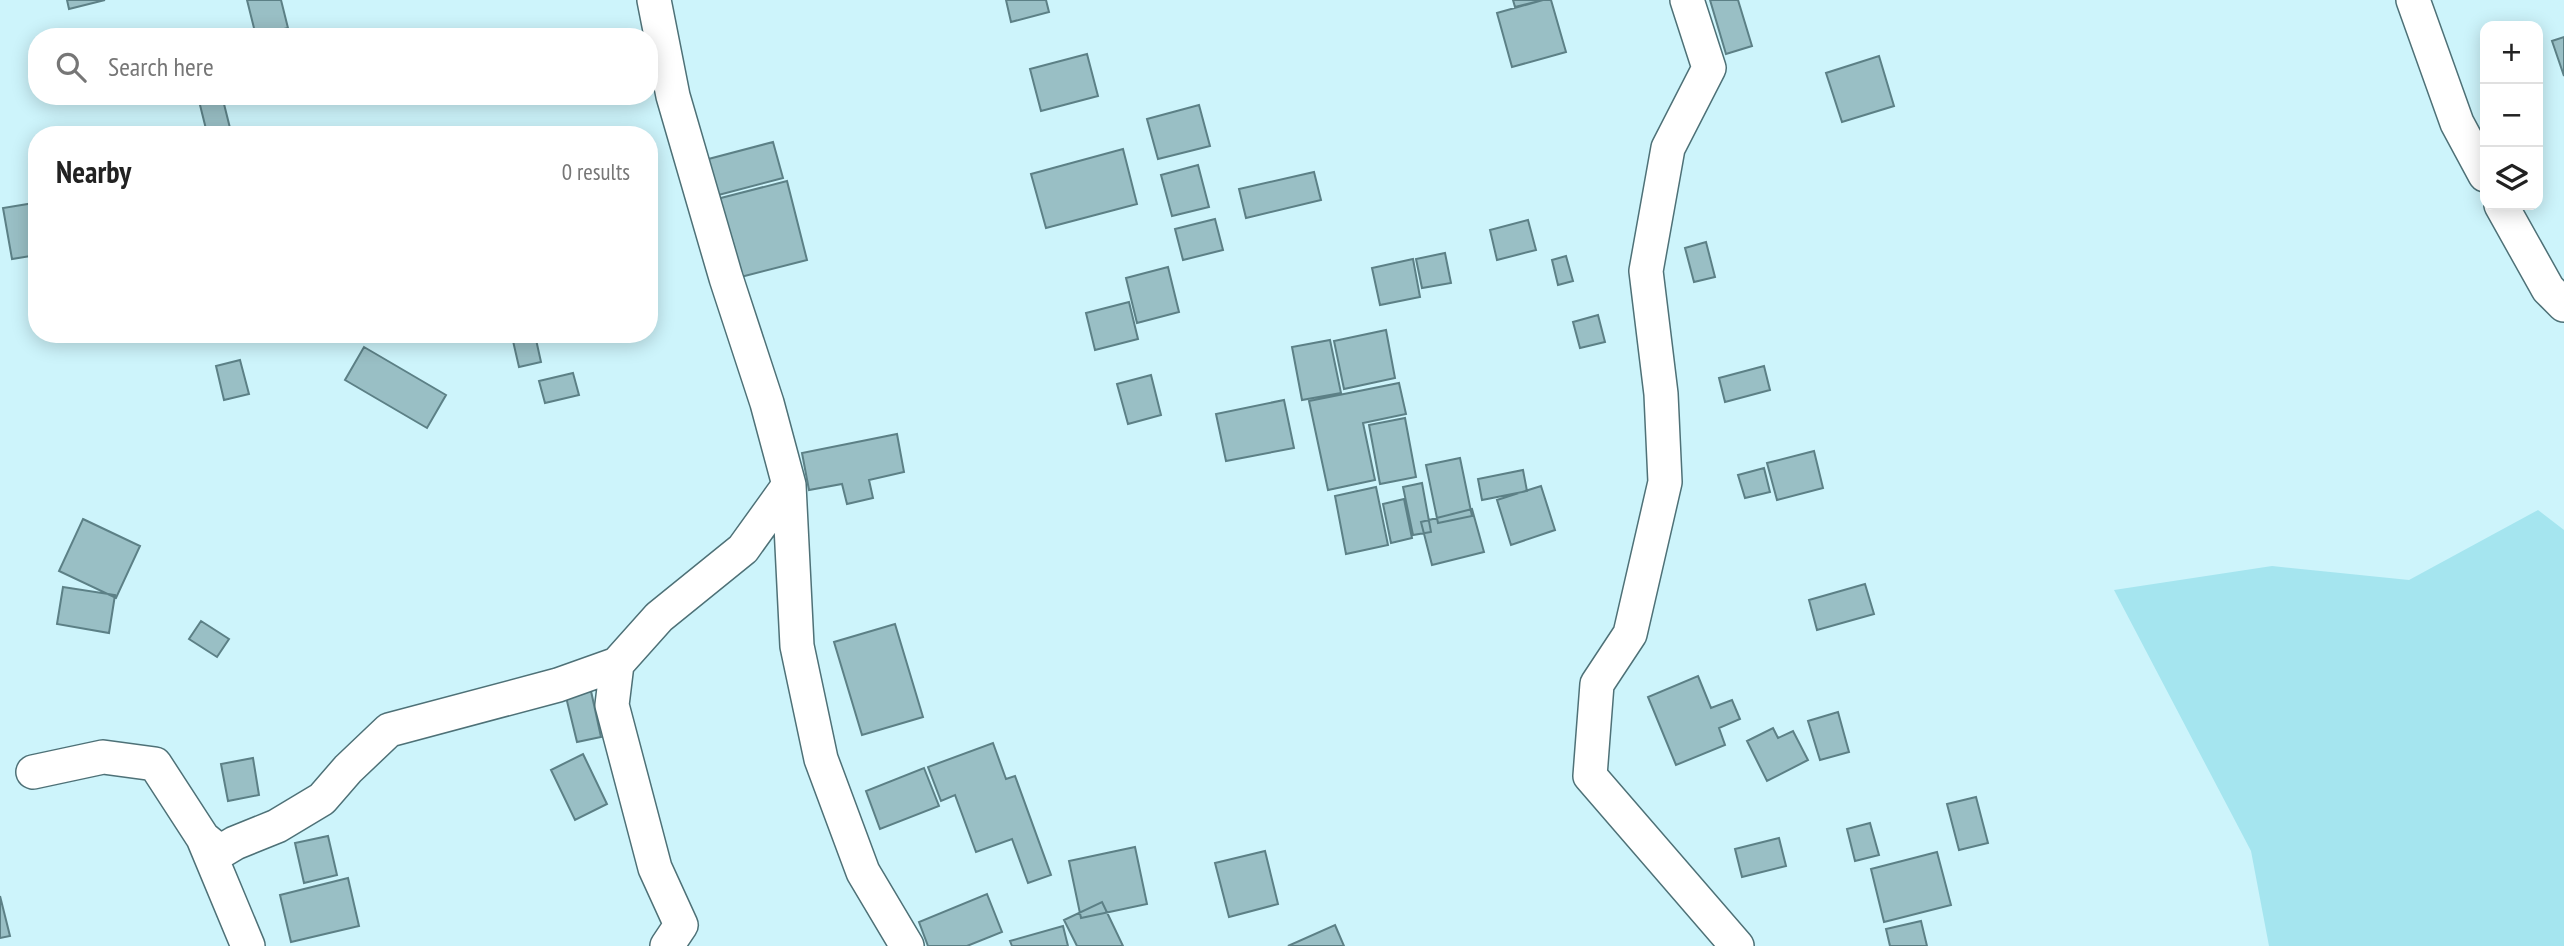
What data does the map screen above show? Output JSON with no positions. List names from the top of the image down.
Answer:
{
  "page": {
    "map_buttons": ["+", "−"],
    "search": "Search here",
    "heading": ["Nearby", "0 results"]
  }
}
